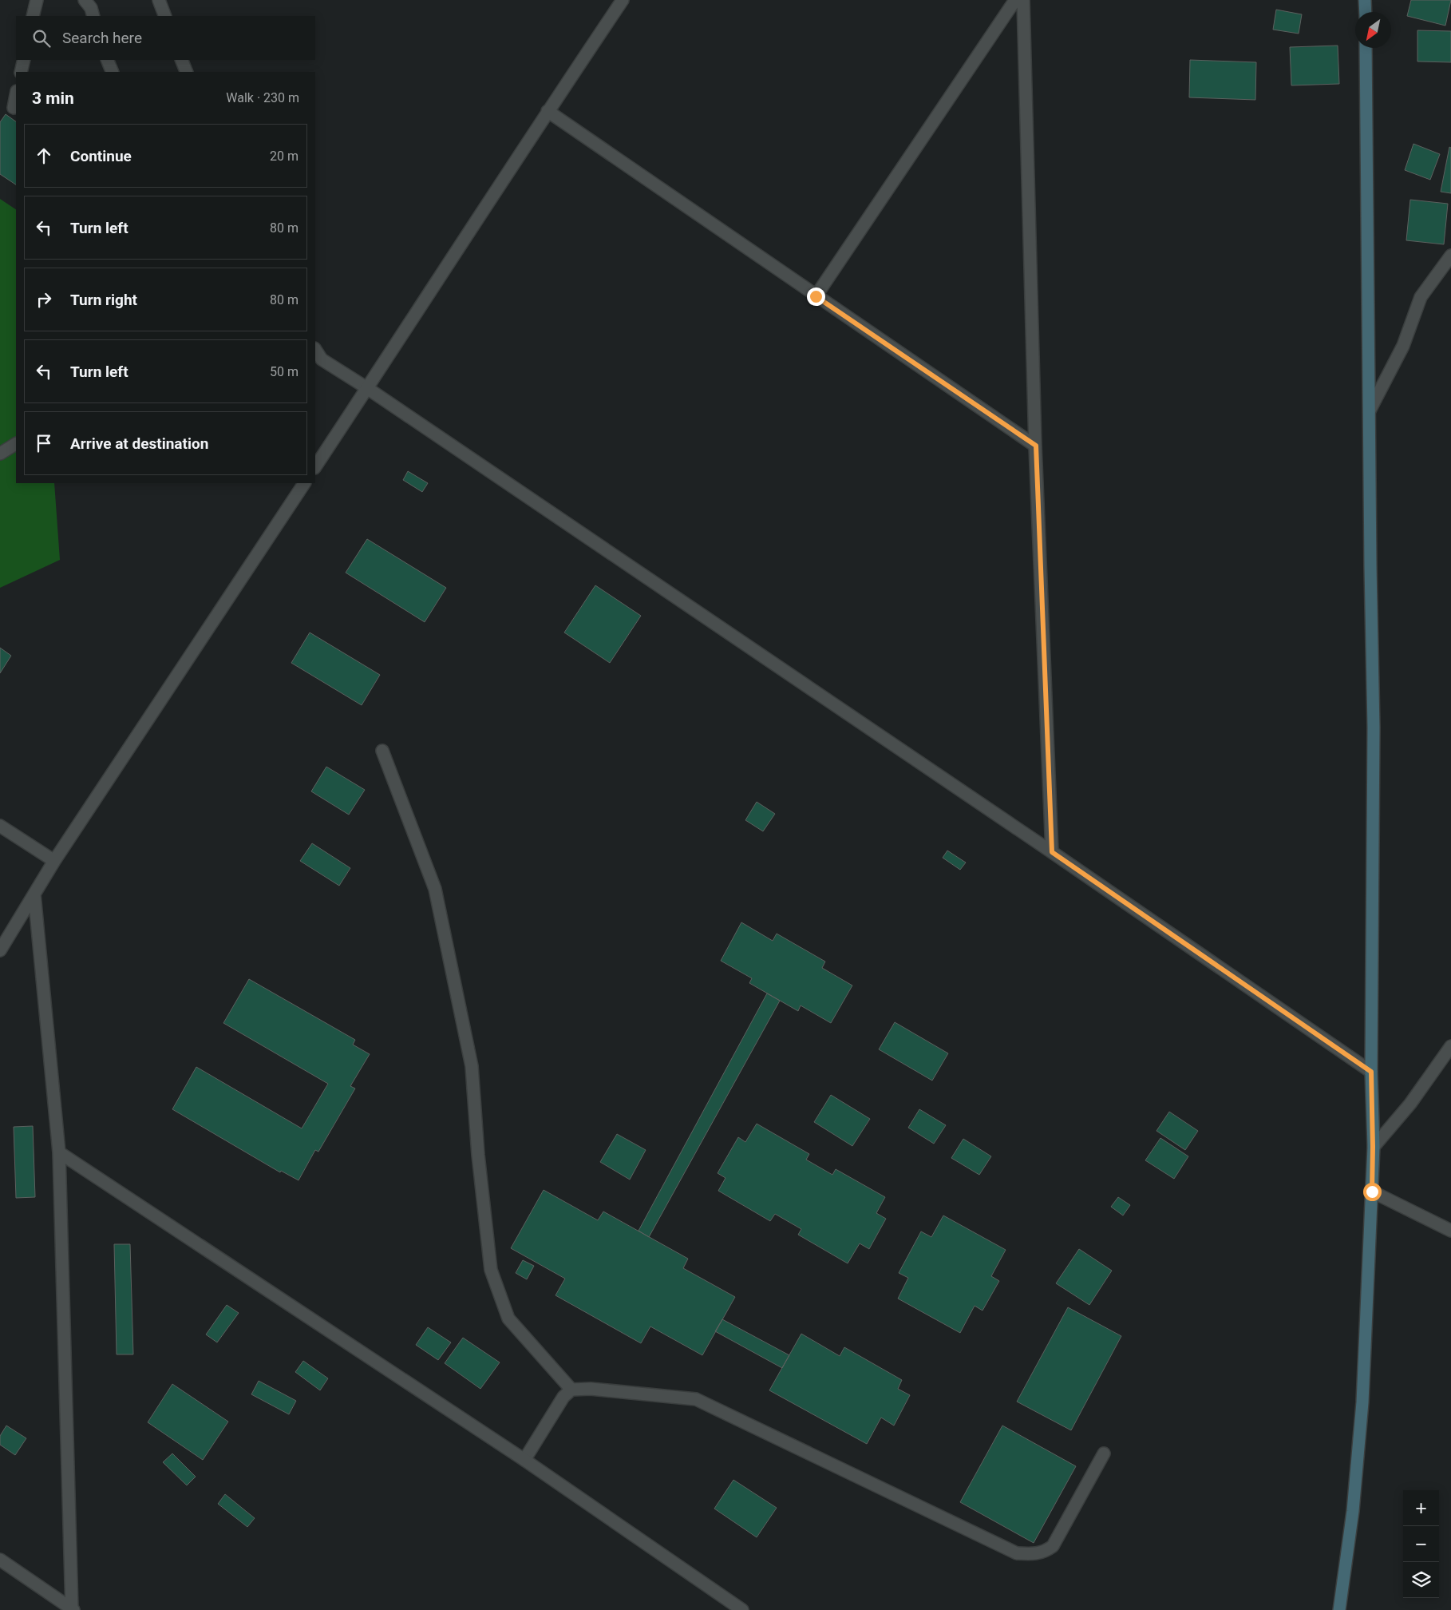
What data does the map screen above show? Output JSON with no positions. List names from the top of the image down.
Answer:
{
  "north": "bottom left",
  "page": {
    "search": "Search here",
    "heading": ["3 min", "Walk · 230 m"],
    "list": [
      ["Continue", "20 m"],
      ["Turn left", "80 m"],
      ["Turn right", "80 m"],
      ["Turn left", "50 m"],
      "Arrive at destination"
    ],
    "map_buttons": ["+", "−"]
  }
}
